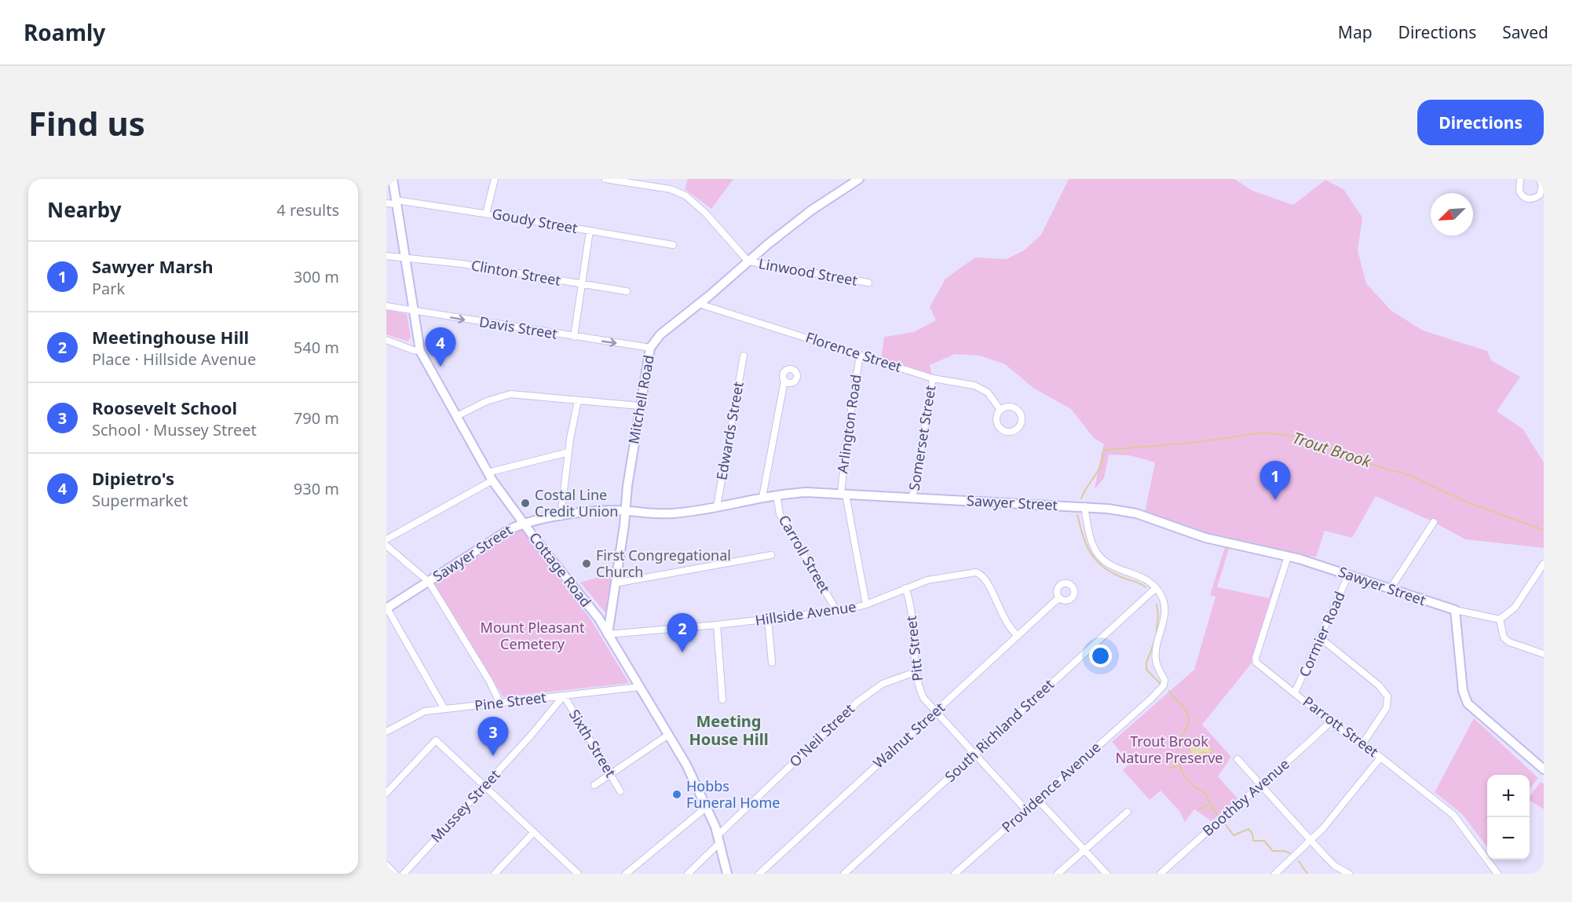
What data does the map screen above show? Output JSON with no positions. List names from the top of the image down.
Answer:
{
  "streets": {
    "street": [
      "Goudy Street",
      "Linwood Street",
      "Clinton Street",
      "Davis Street",
      "Florence Street",
      "Mitchell Road",
      "Arlington Road",
      "Edwards Street",
      "Somerset Street",
      "Sawyer Street",
      "Carroll Street",
      "Cottage Road",
      "Hillside Avenue",
      "Cormier Road",
      "Pitt Street",
      "Pine Street",
      "Parrott Street",
      "South Richland Street",
      "O'Neil Street",
      "Walnut Street",
      "Sixth Street",
      "Providence Avenue",
      "Boothby Avenue",
      "Mussey Street"
    ]
  },
  "crossings": [
    ["Goudy Street", "Cottage Road"],
    ["Linwood Street", "Mitchell Road"],
    ["Clinton Street", "Cottage Road"],
    ["Davis Street", "Mitchell Road"],
    ["Davis Street", "Cottage Road"],
    ["Florence Street", "Mitchell Road"],
    ["Florence Street", "Arlington Road"],
    ["Florence Street", "Somerset Street"],
    ["Mitchell Road", "Sawyer Street"],
    ["Mitchell Road", "Cottage Road"],
    ["Mitchell Road", "Hillside Avenue"],
    ["Arlington Road", "Sawyer Street"],
    ["Arlington Road", "Hillside Avenue"],
    ["Edwards Street", "Sawyer Street"],
    ["Somerset Street", "Sawyer Street"],
    ["Sawyer Street", "Carroll Street"],
    ["Sawyer Street", "Cottage Road"],
    ["Sawyer Street", "Cormier Road"],
    ["Sawyer Street", "Parrott Street"],
    ["Carroll Street", "Hillside Avenue"],
    ["Cottage Road", "Hillside Avenue"],
    ["Cottage Road", "Pine Street"],
    ["Cottage Road", "O'Neil Street"],
    ["Hillside Avenue", "Pitt Street"],
    ["Hillside Avenue", "Walnut Street"],
    ["Cormier Road", "Parrott Street"],
    ["Pitt Street", "South Richland Street"],
    ["Pitt Street", "O'Neil Street"],
    ["Pitt Street", "Walnut Street"],
    ["Pitt Street", "Providence Avenue"],
    ["Pine Street", "Sixth Street"],
    ["Pine Street", "Mussey Street"],
    ["Parrott Street", "Boothby Avenue"],
    ["South Richland Street", "Providence Avenue"],
    ["Sixth Street", "Mussey Street"]
  ],
  "one_way": ["Davis Street"],
  "districts": ["Meeting House Hill"],
  "water": ["Trout Brook"],
  "parks": ["Mount Pleasant Cemetery", "Trout Brook Nature Preserve"],
  "places": ["Costal Line Credit Union", "First Congregational Church", "Hobbs Funeral Home"],
  "north": "bottom left",
  "page": {
    "header": "Roamly",
    "nav": ["Map", "Directions", "Saved"],
    "buttons": "Directions",
    "title": "Find us",
    "heading": ["Nearby", "4 results"],
    "list": [
      {
        "mark": "1",
        "name": "Sawyer Marsh",
        "note": "Park",
        "value": "300 m"
      },
      {
        "mark": "2",
        "name": "Meetinghouse Hill",
        "note": "Place · Hillside Avenue",
        "value": "540 m"
      },
      {
        "mark": "3",
        "name": "Roosevelt School",
        "note": "School · Mussey Street",
        "value": "790 m"
      },
      {
        "mark": "4",
        "name": "Dipietro's",
        "note": "Supermarket",
        "value": "930 m"
      }
    ],
    "pins": [
      "4",
      "1",
      "2",
      "3"
    ],
    "map_buttons": ["+", "−"]
  }
}
